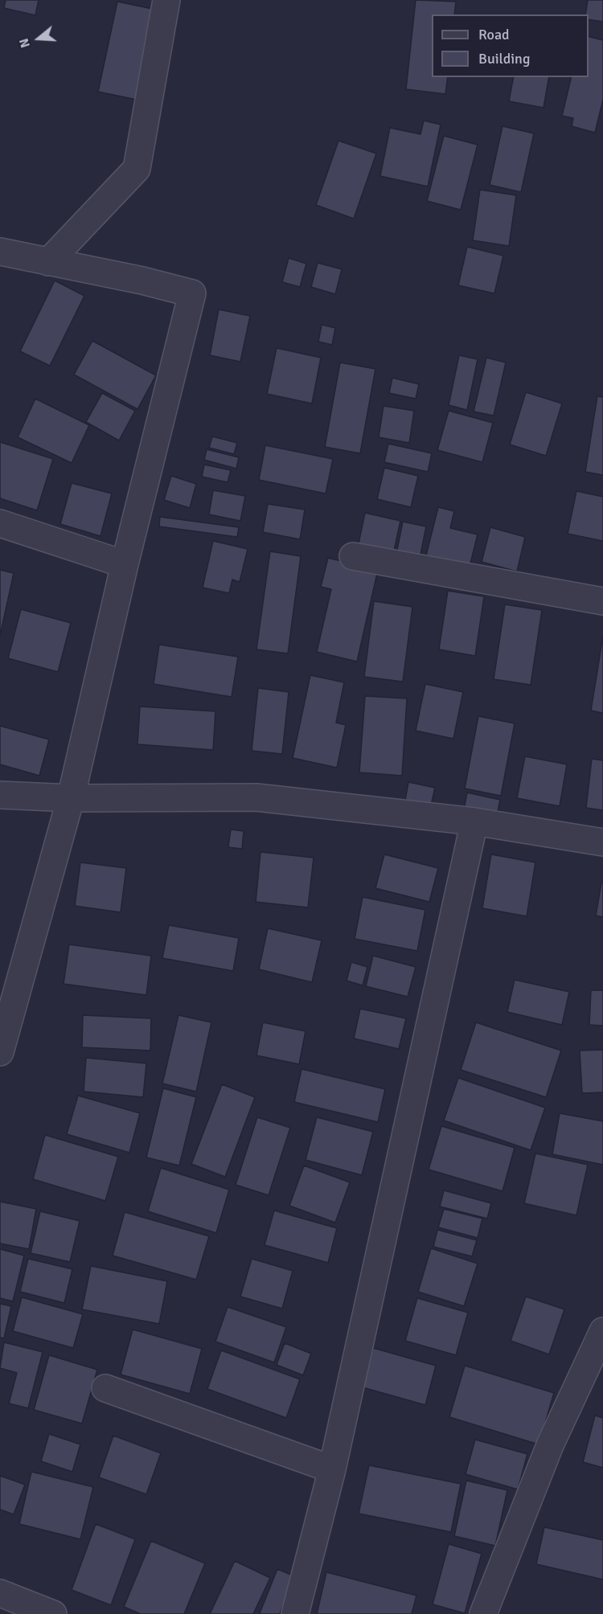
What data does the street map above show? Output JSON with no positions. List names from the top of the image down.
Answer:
{
  "legend": ["Road", "Building"],
  "north": "left"
}
